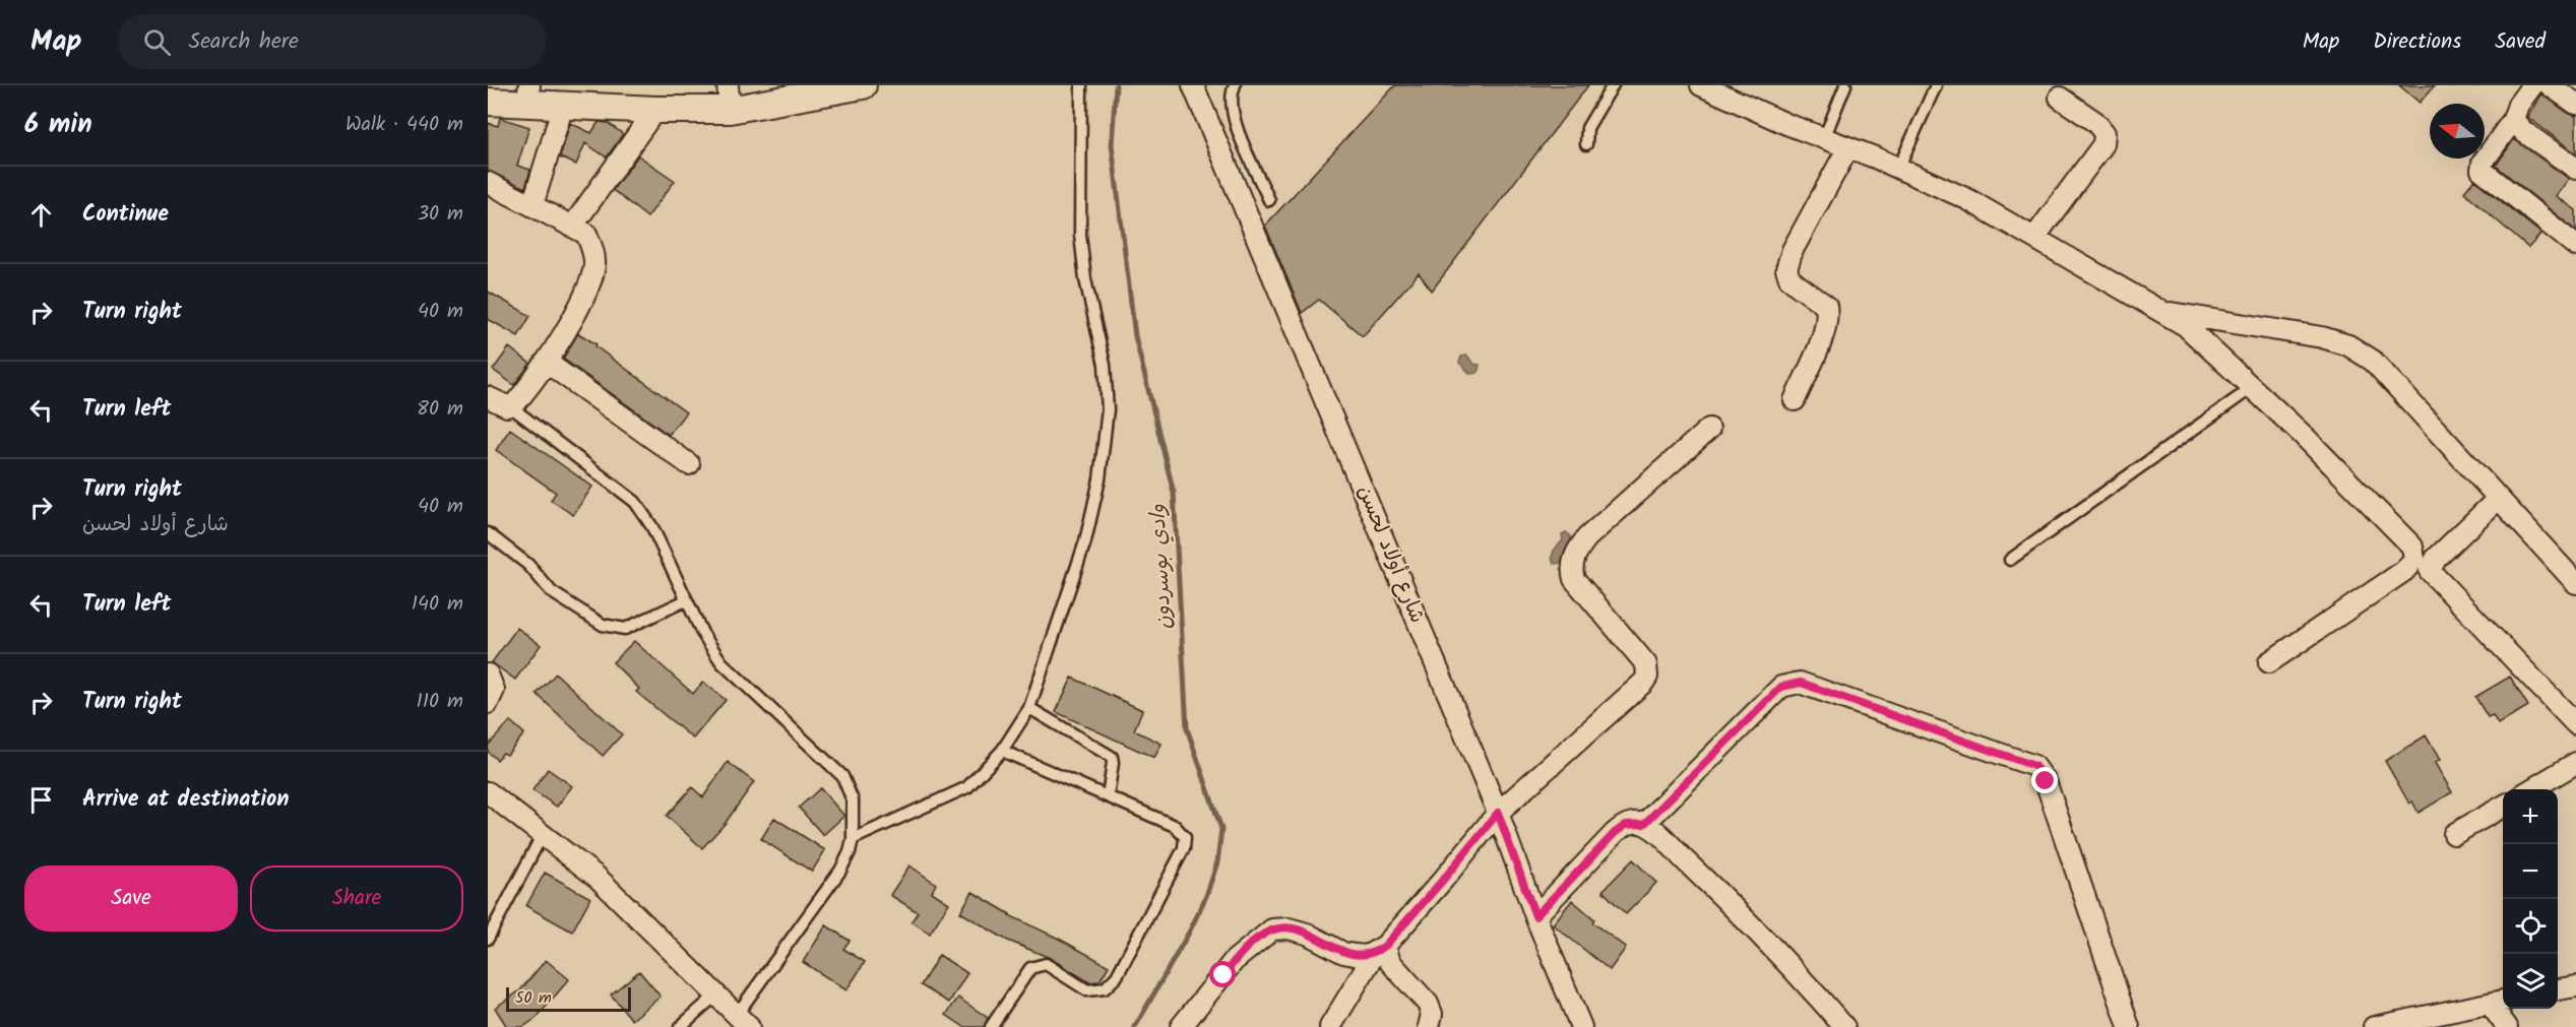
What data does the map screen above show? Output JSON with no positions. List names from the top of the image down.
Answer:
{
  "streets": {
    "street": ["شارع أولاد لحسن"]
  },
  "water": ["وادي بوسردون"],
  "scale_bar": "50 m",
  "north": "left",
  "page": {
    "header": "Map",
    "search": "Search here",
    "nav": ["Map", "Directions", "Saved"],
    "heading": ["6 min", "Walk · 440 m"],
    "list": [
      ["Continue", "30 m"],
      ["Turn right", "40 m"],
      ["Turn left", "80 m"],
      ["Turn right", "شارع أولاد لحسن", "40 m"],
      ["Turn left", "140 m"],
      ["Turn right", "110 m"],
      "Arrive at destination"
    ],
    "map_buttons": ["+", "−"],
    "buttons": ["Save", "Share"],
    "scale": "50 m"
  }
}
